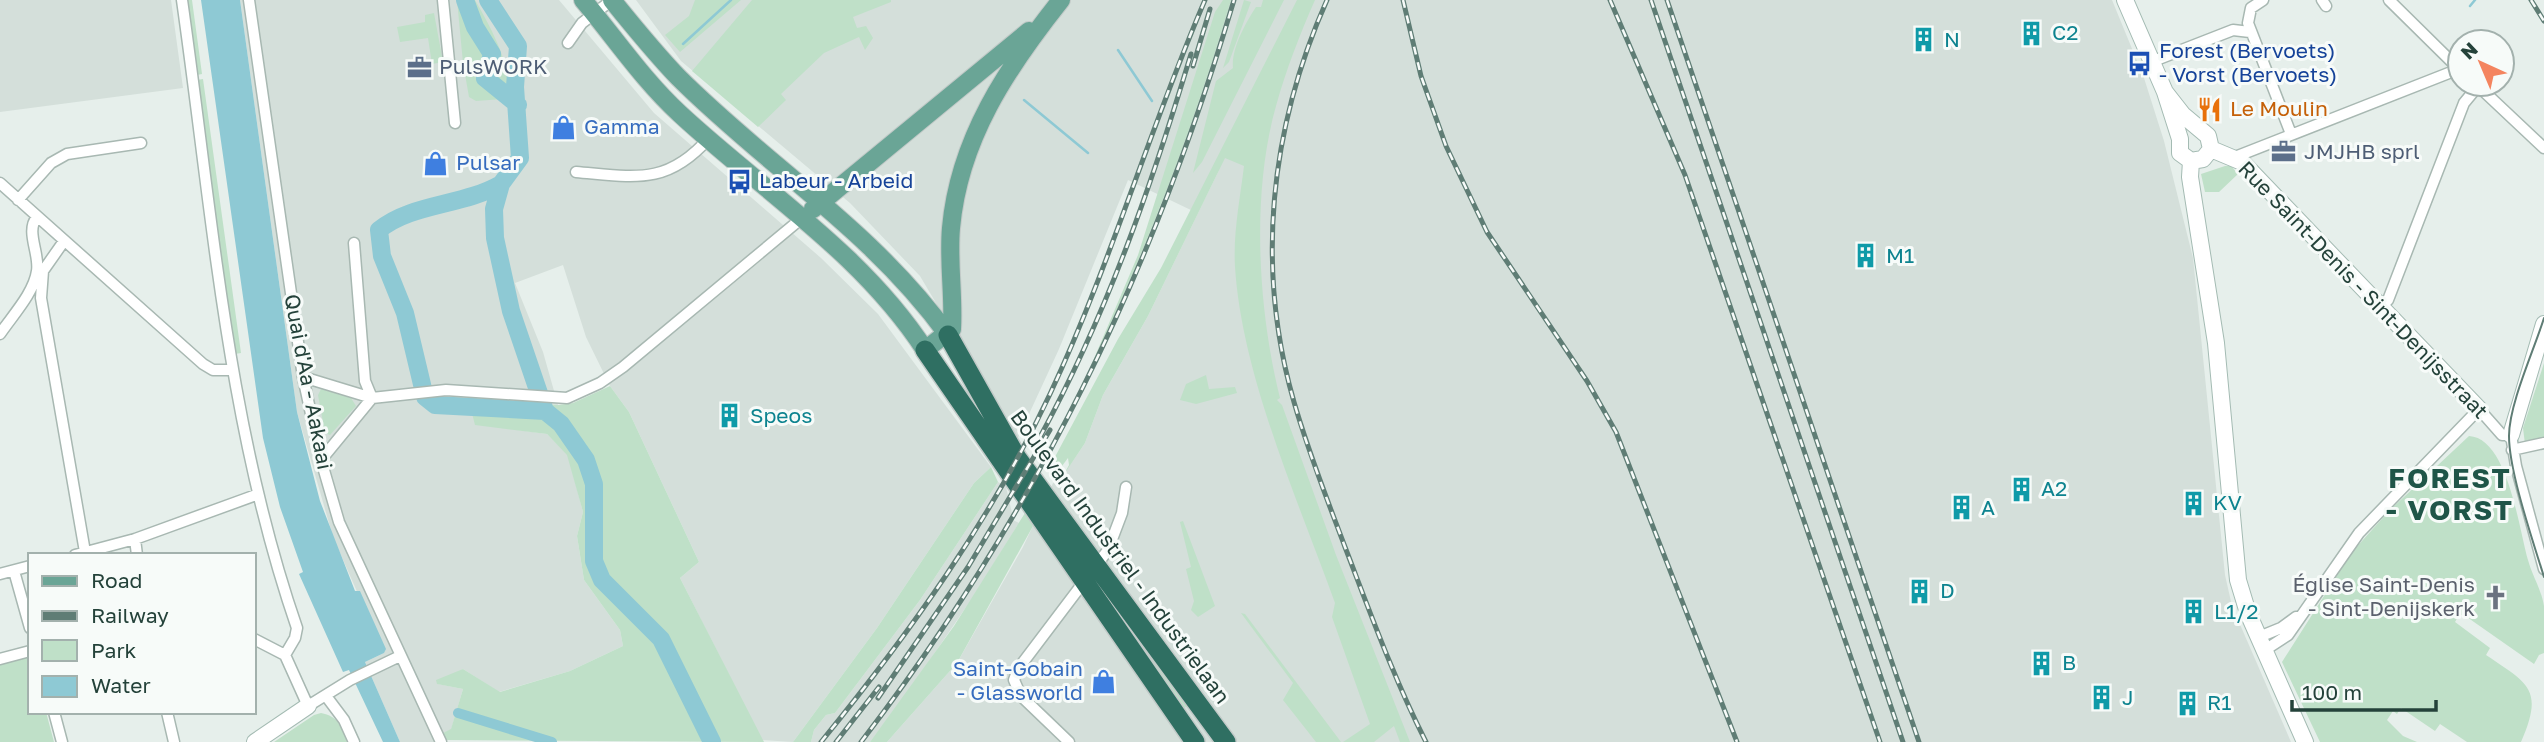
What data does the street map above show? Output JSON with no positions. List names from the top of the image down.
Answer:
{
  "streets": {
    "highway": ["Boulevard Industriel - Industrielaan"],
    "main road": ["Rue Saint-Denis - Sint-Denijsstraat"],
    "street": ["Quai d'Aa - Aakaai"]
  },
  "districts": ["FOREST - VORST"],
  "places": {
    "building": [
      "C2",
      "N",
      "M1",
      "Speos",
      "A2",
      "KV",
      "A",
      "D",
      "L1/2",
      "B",
      "J",
      "R1"
    ],
    "bus stop": ["Forest (Bervoets) - Vorst (Bervoets)", "Labeur - Arbeid"],
    "office": ["PulsWORK", "JMJHB sprl"],
    "restaurant": ["Le Moulin"],
    "shop": ["Gamma", "Pulsar", "Saint-Gobain - Glassworld"],
    "church": ["Église Saint-Denis - Sint-Denijskerk"]
  },
  "legend": [
    "Road",
    "Railway",
    "Park",
    "Water"
  ],
  "scale_bar": "100 m",
  "north": "top left"
}
